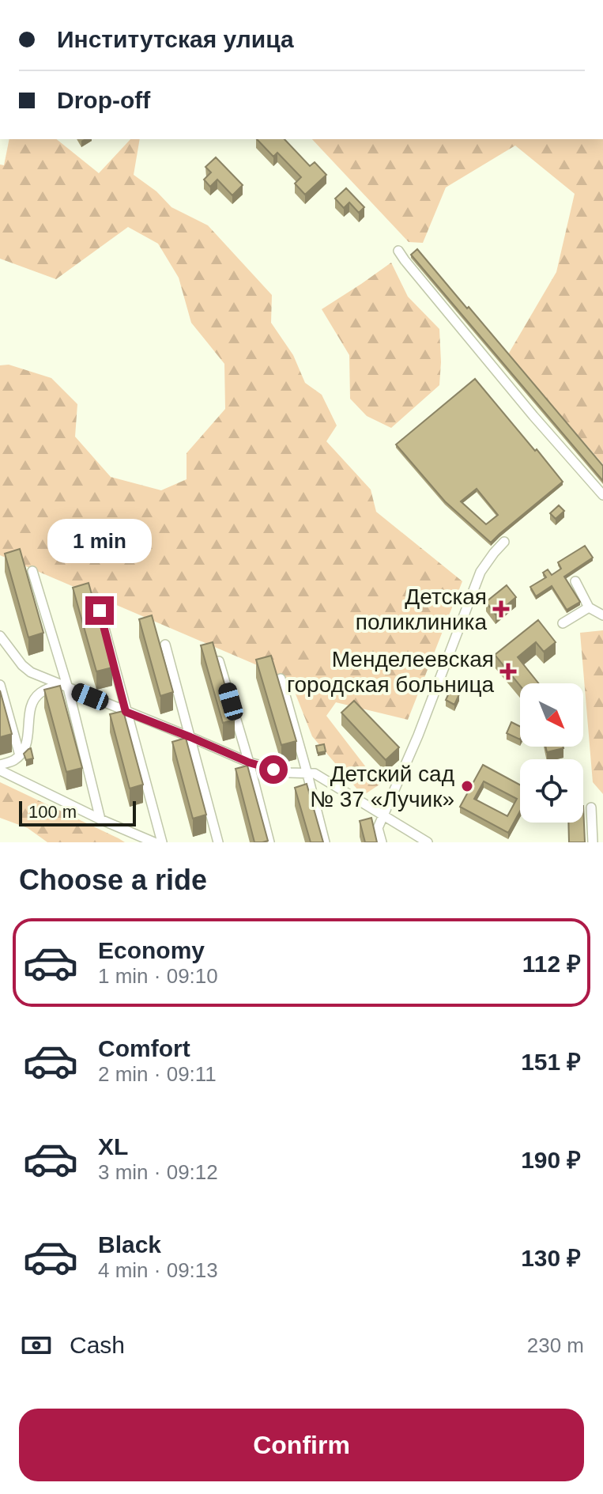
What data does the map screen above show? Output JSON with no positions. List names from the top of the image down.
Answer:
{
  "places": {
    "health": ["Детская поликлиника", "Менделеевская городская больница"],
    "other": ["Детский сад № 37 «Лучик»"]
  },
  "scale_bar": "100 m",
  "north": "bottom right",
  "page": {
    "banner": ["Институтская улица", "Drop-off"],
    "bubble": "1 min",
    "scale": "100 m",
    "heading": "Choose a ride",
    "list": [
      {
        "name": "Economy",
        "note": "1 min · 09:10",
        "value": "112 ₽"
      },
      {
        "name": "Comfort",
        "note": "2 min · 09:11",
        "value": "151 ₽"
      },
      {
        "name": "XL",
        "note": "3 min · 09:12",
        "value": "190 ₽"
      },
      {
        "name": "Black",
        "note": "4 min · 09:13",
        "value": "130 ₽"
      }
    ],
    "pay": ["Cash", "230 m"],
    "buttons": "Confirm"
  }
}
